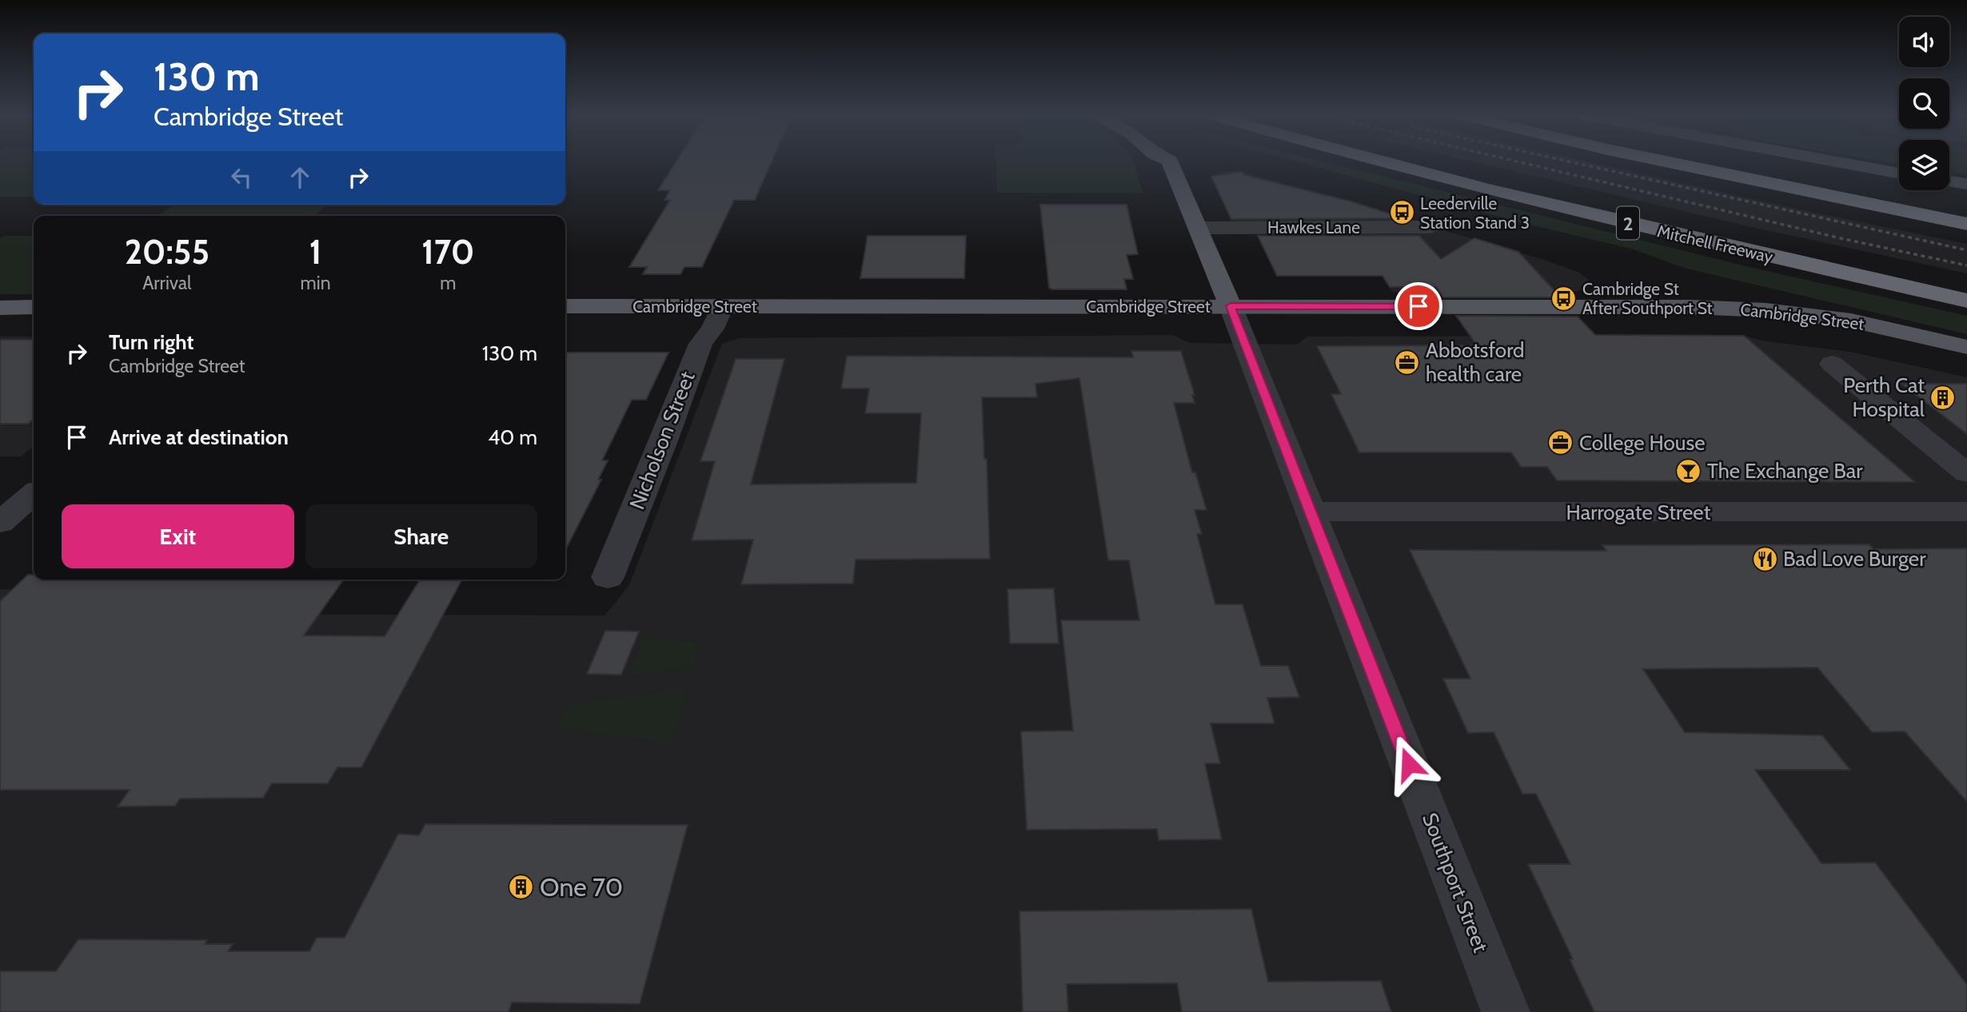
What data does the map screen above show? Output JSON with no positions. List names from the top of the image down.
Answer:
{
  "streets": {
    "highway": ["2", "Mitchell Freeway"],
    "main road": ["Cambridge Street", "Southport Street"],
    "street": ["Hawkes Lane", "Nicholson Street", "Harrogate Street"]
  },
  "crossings": [
    ["Hawkes Lane", "Southport Street"],
    ["Cambridge Street", "Nicholson Street"],
    ["Cambridge Street", "Southport Street"],
    ["Harrogate Street", "Southport Street"]
  ],
  "places": {
    "bus stop": ["Leederville Station Stand 3", "Cambridge St After Southport St"],
    "office": ["Abbotsford health care", "College House"],
    "building": ["Perth Cat Hospital", "One 70"],
    "bar": ["The Exchange Bar"],
    "restaurant": ["Bad Love Burger"]
  },
  "page": {
    "turn": ["130 m", "Cambridge Street"],
    "eta": [
      "20:55",
      "Arrival",
      "1",
      "min",
      "170",
      "m"
    ],
    "list": [
      {
        "name": "Turn right",
        "note": "Cambridge Street",
        "value": "130 m"
      },
      {
        "name": "Arrive at destination",
        "value": "40 m"
      }
    ],
    "buttons": ["Exit", "Share"]
  }
}
